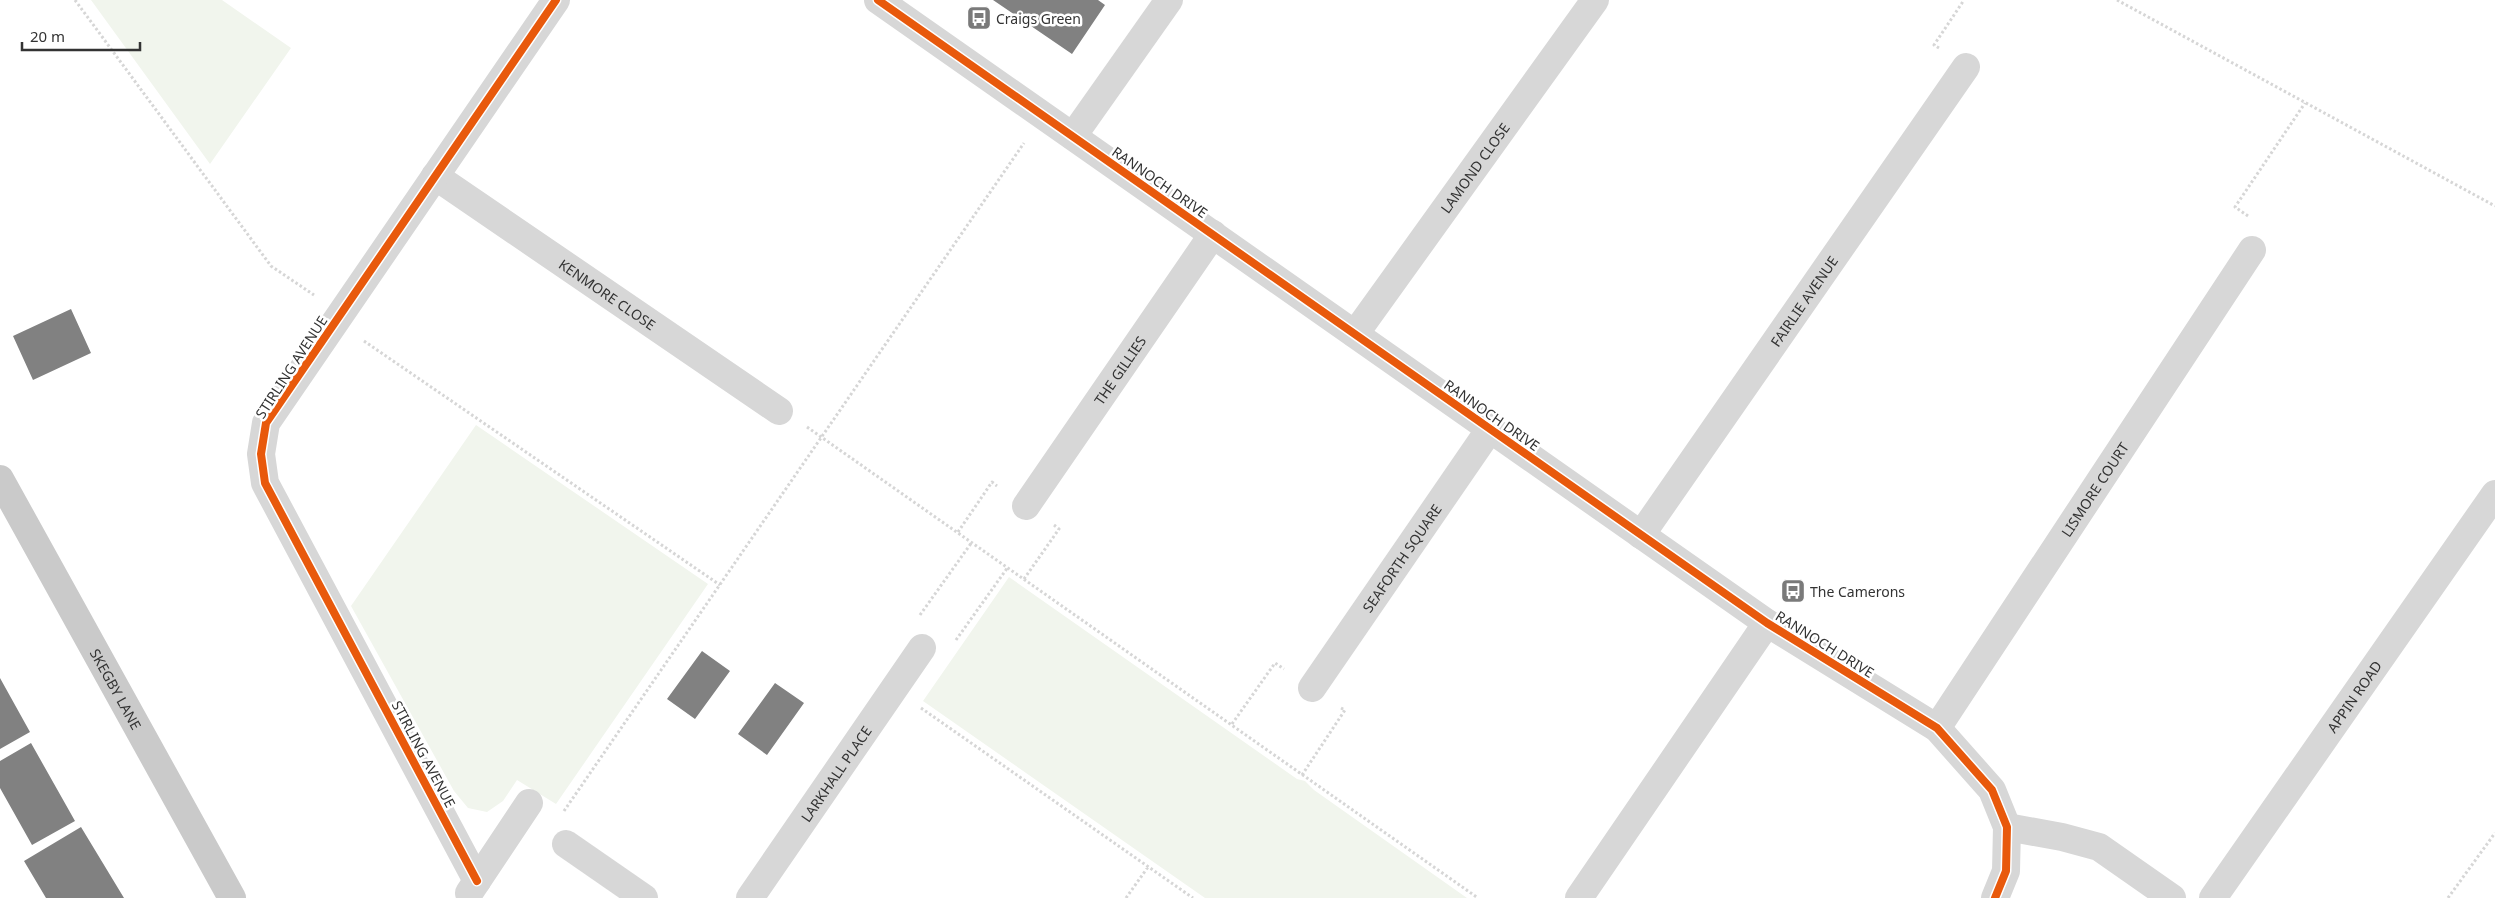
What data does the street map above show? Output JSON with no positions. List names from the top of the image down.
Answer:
{
  "streets": {
    "main road": ["SKEGBY LANE"],
    "street": [
      "LAMOND CLOSE",
      "RANNOCH DRIVE",
      "KENMORE CLOSE",
      "FAIRLIE AVENUE",
      "STIRLING AVENUE",
      "THE GILLIES",
      "LISMORE COURT",
      "SEAFORTH SQUARE",
      "APPIN ROAD",
      "LARKHALL PLACE"
    ]
  },
  "crossings": [
    ["LAMOND CLOSE", "RANNOCH DRIVE"],
    ["RANNOCH DRIVE", "FAIRLIE AVENUE"],
    ["RANNOCH DRIVE", "THE GILLIES"],
    ["RANNOCH DRIVE", "LISMORE COURT"],
    ["RANNOCH DRIVE", "SEAFORTH SQUARE"],
    ["KENMORE CLOSE", "STIRLING AVENUE"]
  ],
  "places": {
    "bus stop": ["Craigs Green", "The Camerons"]
  },
  "scale_bar": "20 m"
}
